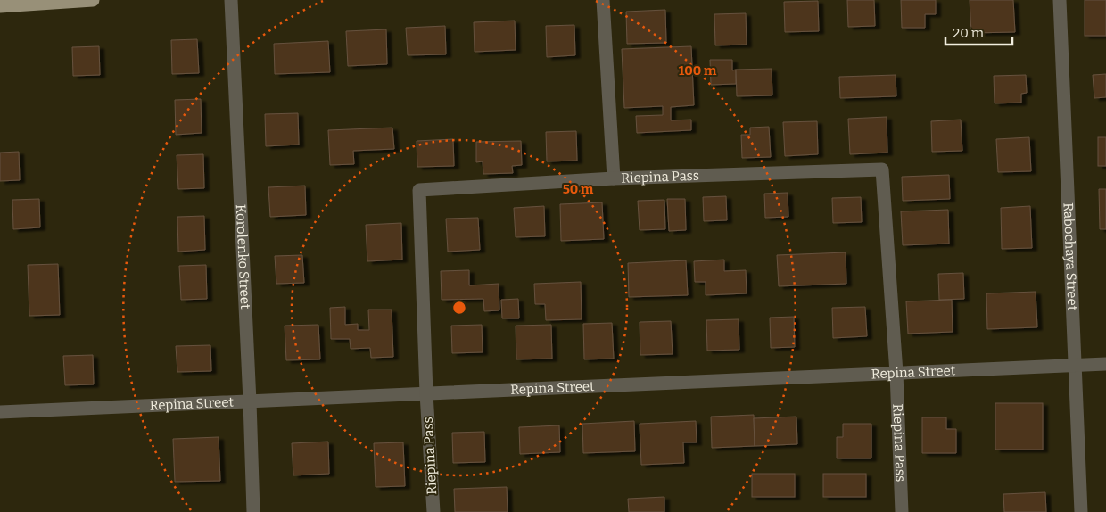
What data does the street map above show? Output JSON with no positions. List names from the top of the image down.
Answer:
{
  "streets": {
    "street": [
      "Riepina Pass",
      "Korolenko Street",
      "Rabochaya Street",
      "Repina Street"
    ]
  },
  "crossings": [
    ["Riepina Pass", "Repina Street"],
    ["Korolenko Street", "Repina Street"],
    ["Rabochaya Street", "Repina Street"]
  ],
  "scale_bar": "20 m",
  "rings": ["100 m", "50 m"]
}
